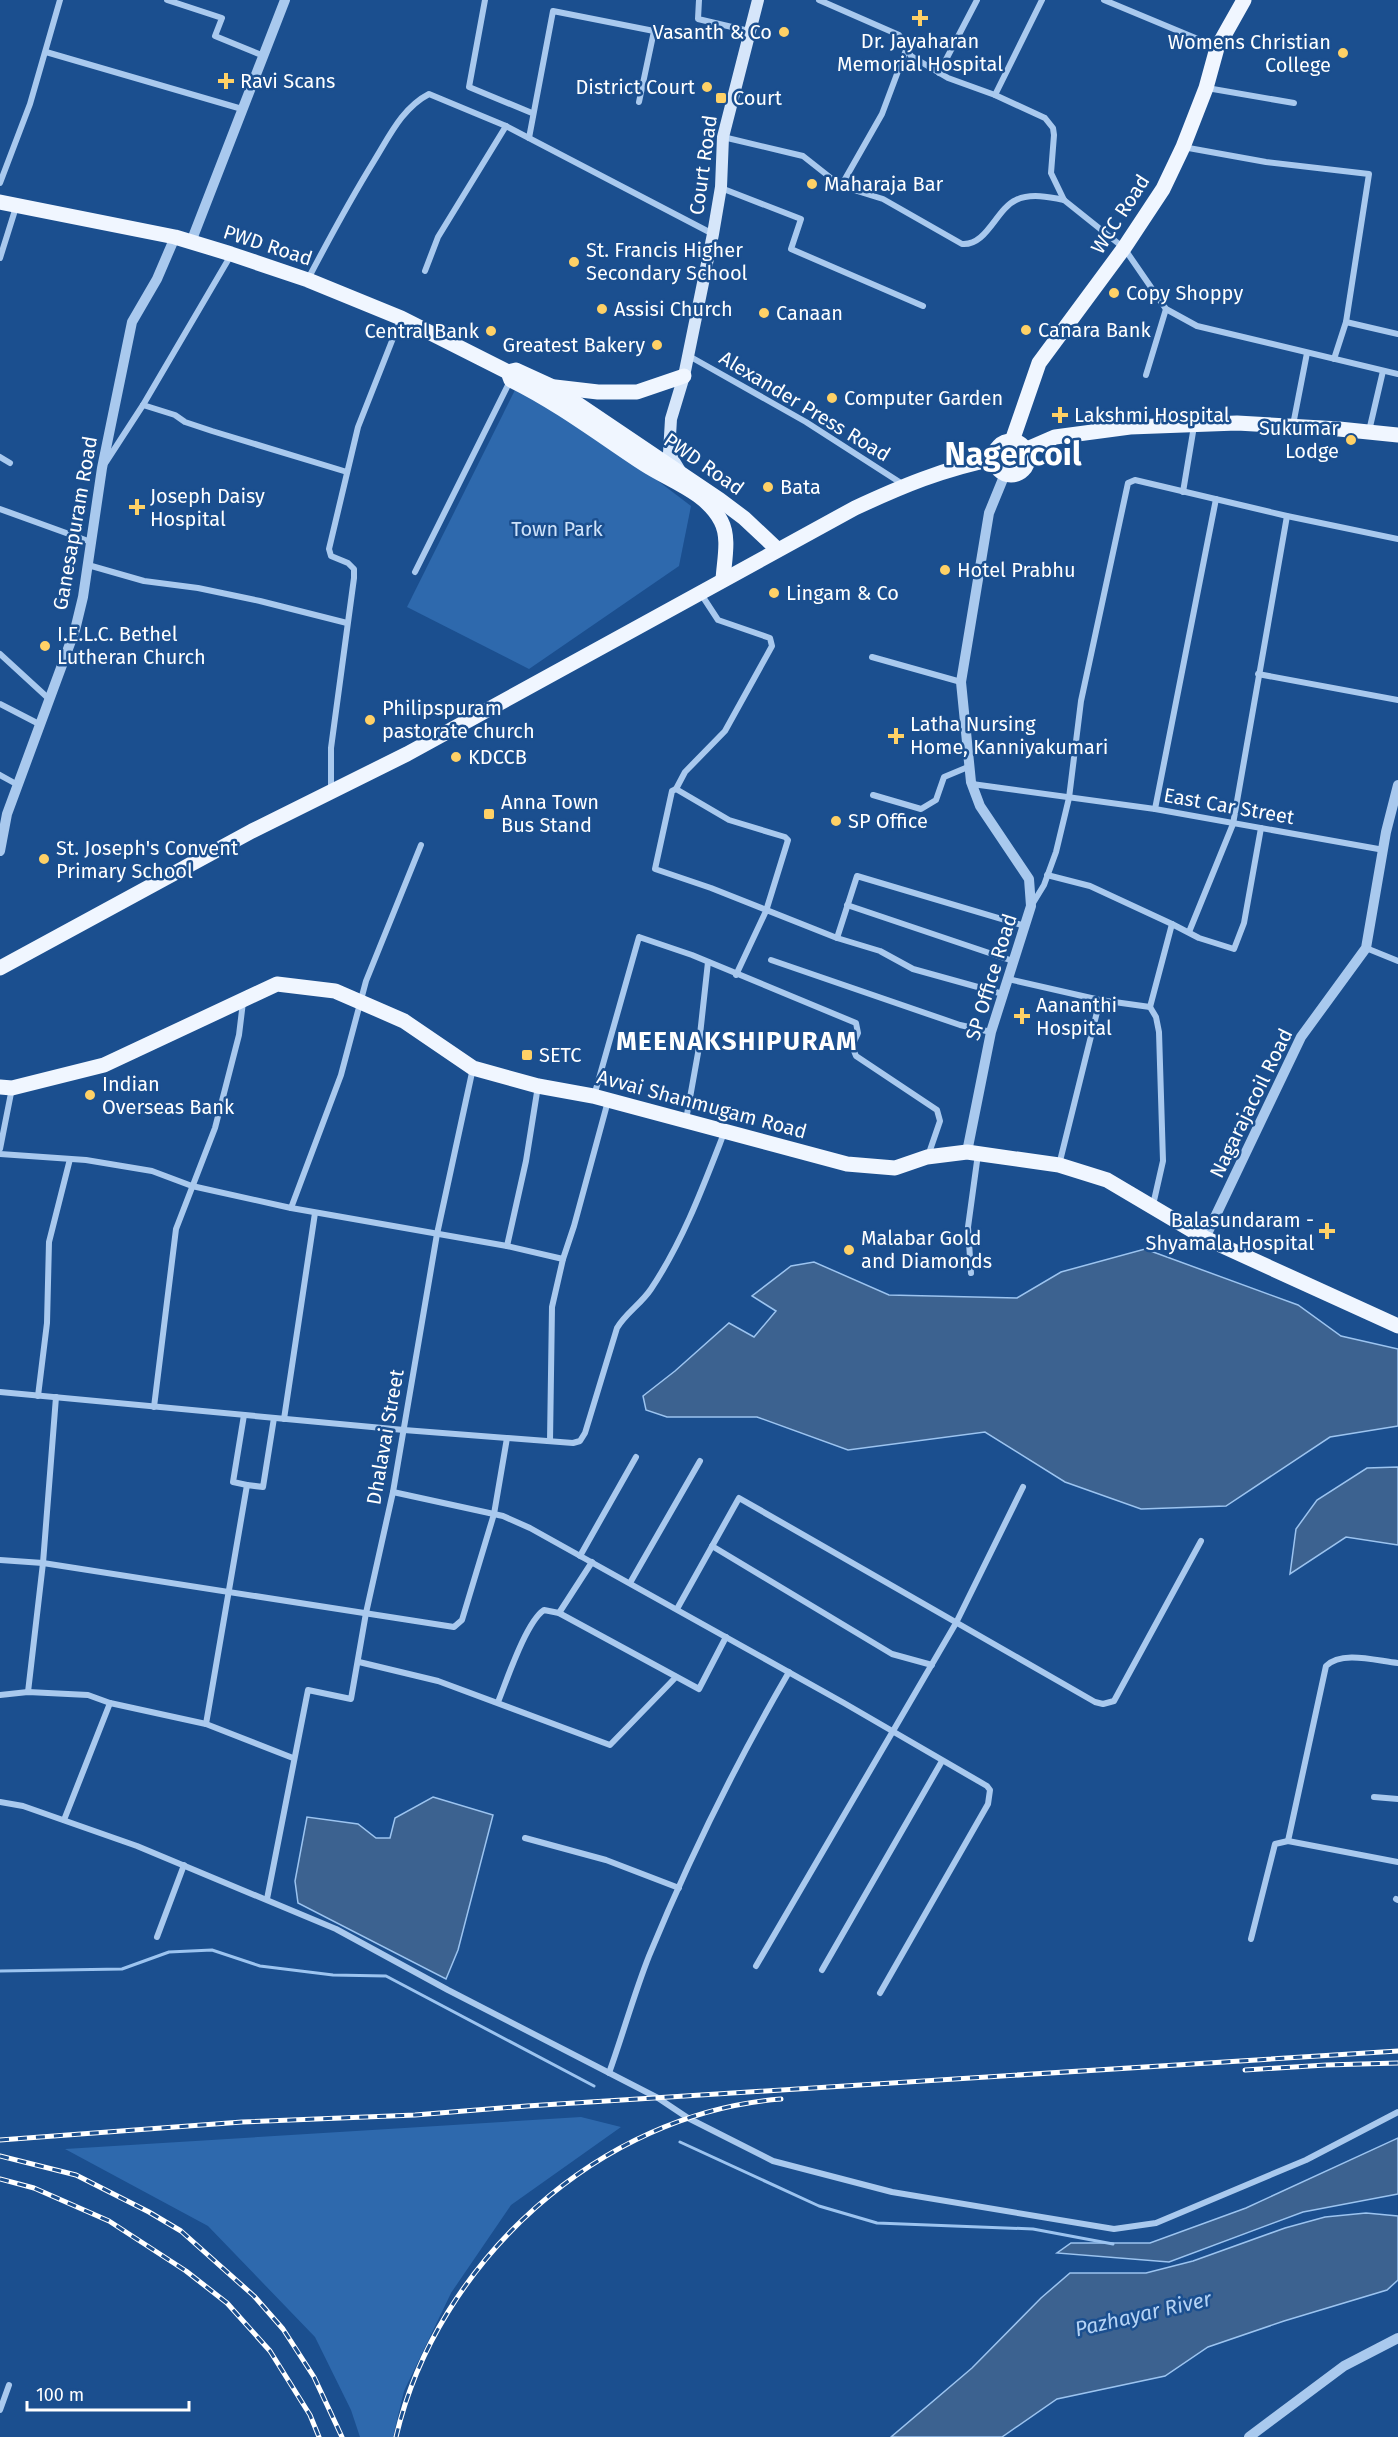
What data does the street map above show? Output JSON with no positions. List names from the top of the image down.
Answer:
{
  "streets": {
    "main road": [
      "Court Road",
      "WCC Road",
      "PWD Road",
      "Avvai Shanmugam Road"
    ],
    "street": [
      "Alexander Press Road",
      "Ganesapuram Road",
      "East Car Street",
      "SP Office Road",
      "Nagarajacoil Road",
      "Dhalavai Street"
    ]
  },
  "crossings": [
    ["Court Road", "PWD Road"],
    ["Court Road", "Alexander Press Road"],
    ["WCC Road", "SP Office Road"],
    ["PWD Road", "Ganesapuram Road"],
    ["East Car Street", "SP Office Road"],
    ["East Car Street", "Nagarajacoil Road"],
    ["SP Office Road", "Avvai Shanmugam Road"],
    ["Nagarajacoil Road", "Avvai Shanmugam Road"],
    ["Avvai Shanmugam Road", "Dhalavai Street"]
  ],
  "districts": ["Nagercoil", "MEENAKSHIPURAM"],
  "water": ["Pazhayar River"],
  "parks": ["Town Park"],
  "places": {
    "health": [
      "Dr. Jayaharan Memorial Hospital",
      "Ravi Scans",
      "Lakshmi Hospital",
      "Joseph Daisy Hospital",
      "Latha Nursing Home, Kanniyakumari",
      "Aananthi Hospital",
      "Balasundaram - Shyamala Hospital"
    ],
    "other": [
      "Vasanth & Co",
      "Womens Christian College",
      "District Court",
      "Maharaja Bar",
      "St. Francis Higher Secondary School",
      "Copy Shoppy",
      "Assisi Church",
      "Canaan",
      "Canara Bank",
      "Central Bank",
      "Greatest Bakery",
      "Computer Garden",
      "Sukumar Lodge",
      "Bata",
      "Hotel Prabhu",
      "Lingam & Co",
      "I.E.L.C. Bethel Lutheran Church",
      "Philipspuram pastorate church",
      "KDCCB",
      "SP Office",
      "St. Joseph's Convent Primary School",
      "Indian Overseas Bank",
      "Malabar Gold and Diamonds"
    ],
    "transit": ["Court", "Anna Town Bus Stand", "SETC"]
  },
  "scale_bar": "100 m"
}
